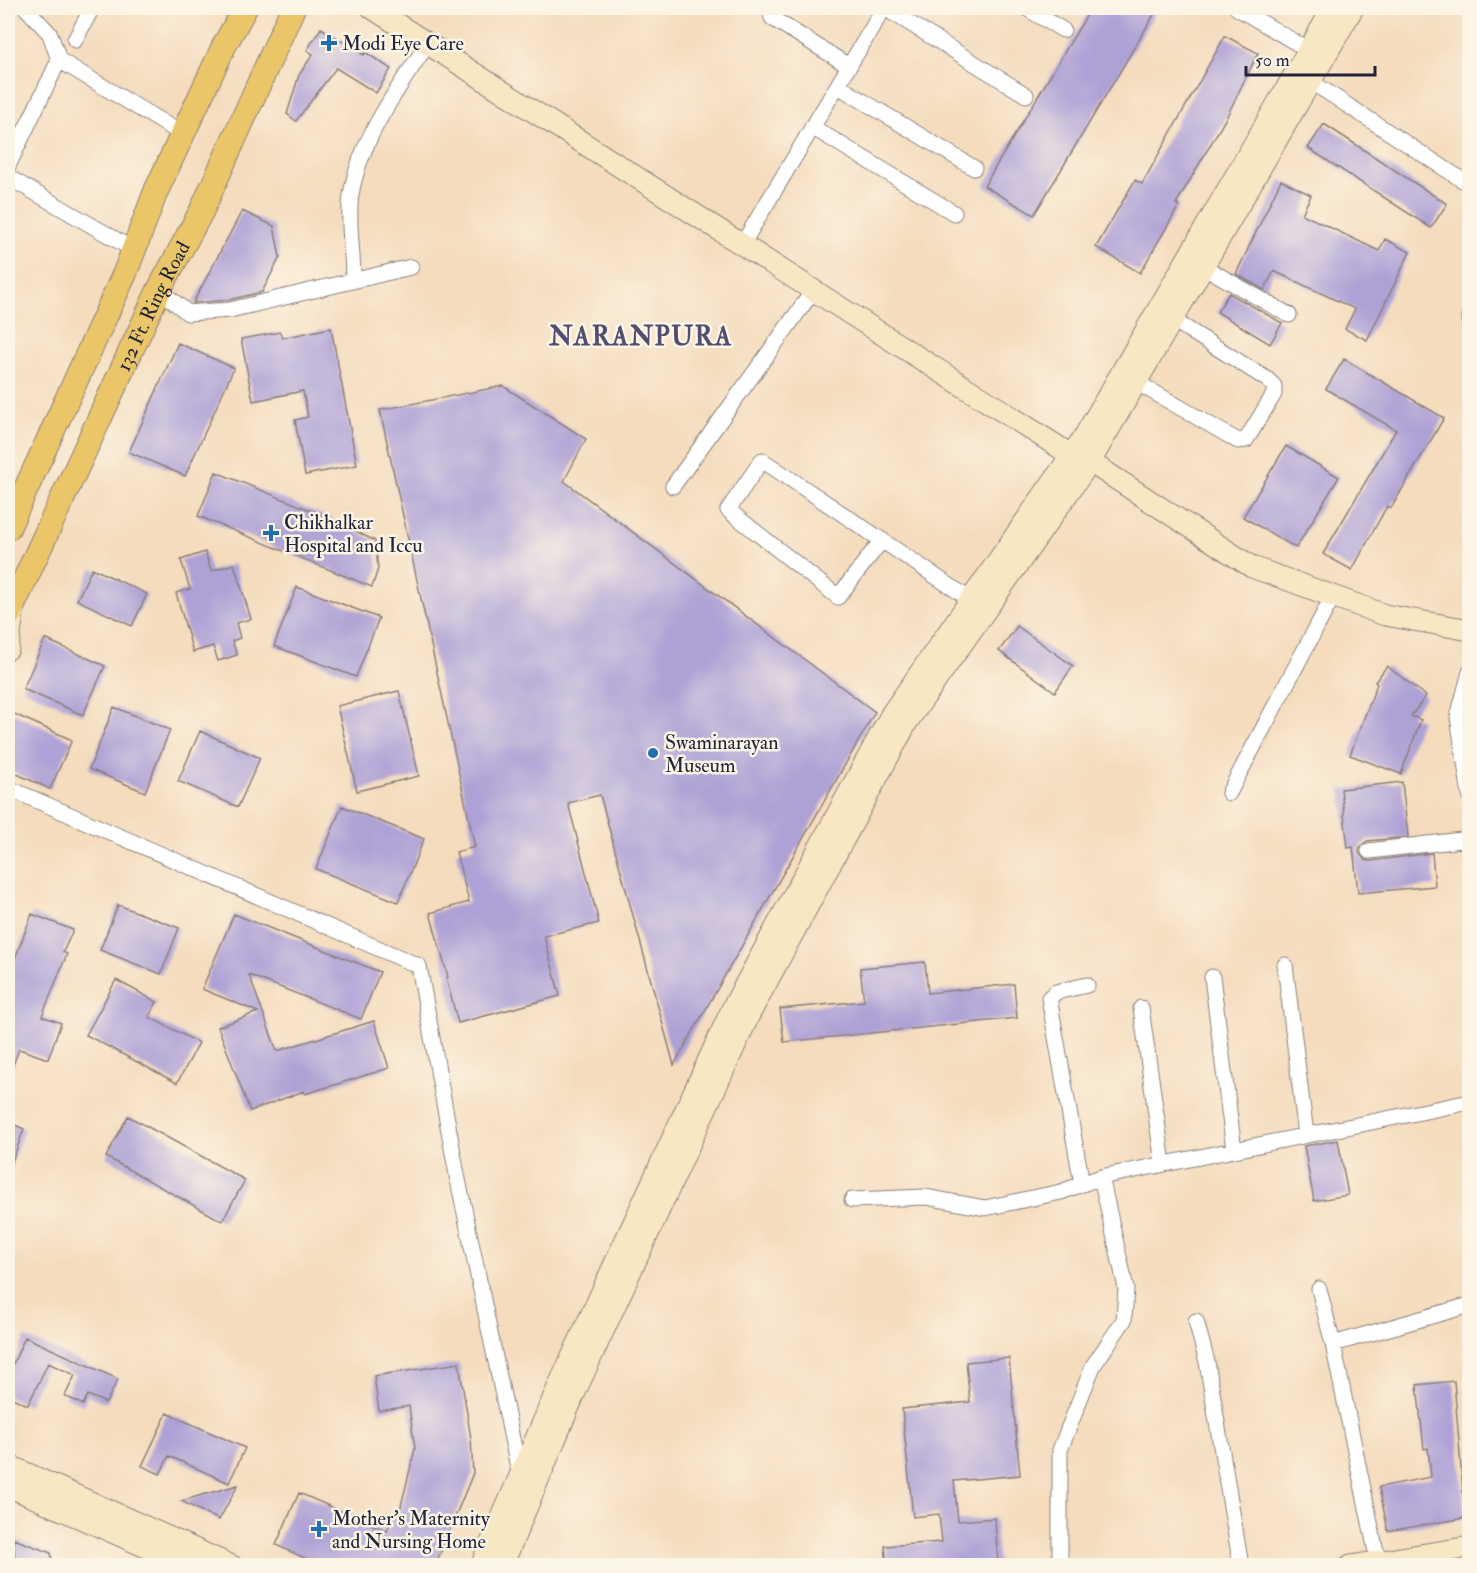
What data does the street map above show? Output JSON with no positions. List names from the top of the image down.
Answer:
{
  "streets": {
    "main road": ["132 Ft. Ring Road"]
  },
  "districts": ["NARANPURA"],
  "places": {
    "health": ["Modi Eye Care", "Chikhalkar Hospital and Iccu", "Mother's Maternity and Nursing Home"],
    "other": ["Swaminarayan Museum"]
  },
  "scale_bar": "50 m"
}
